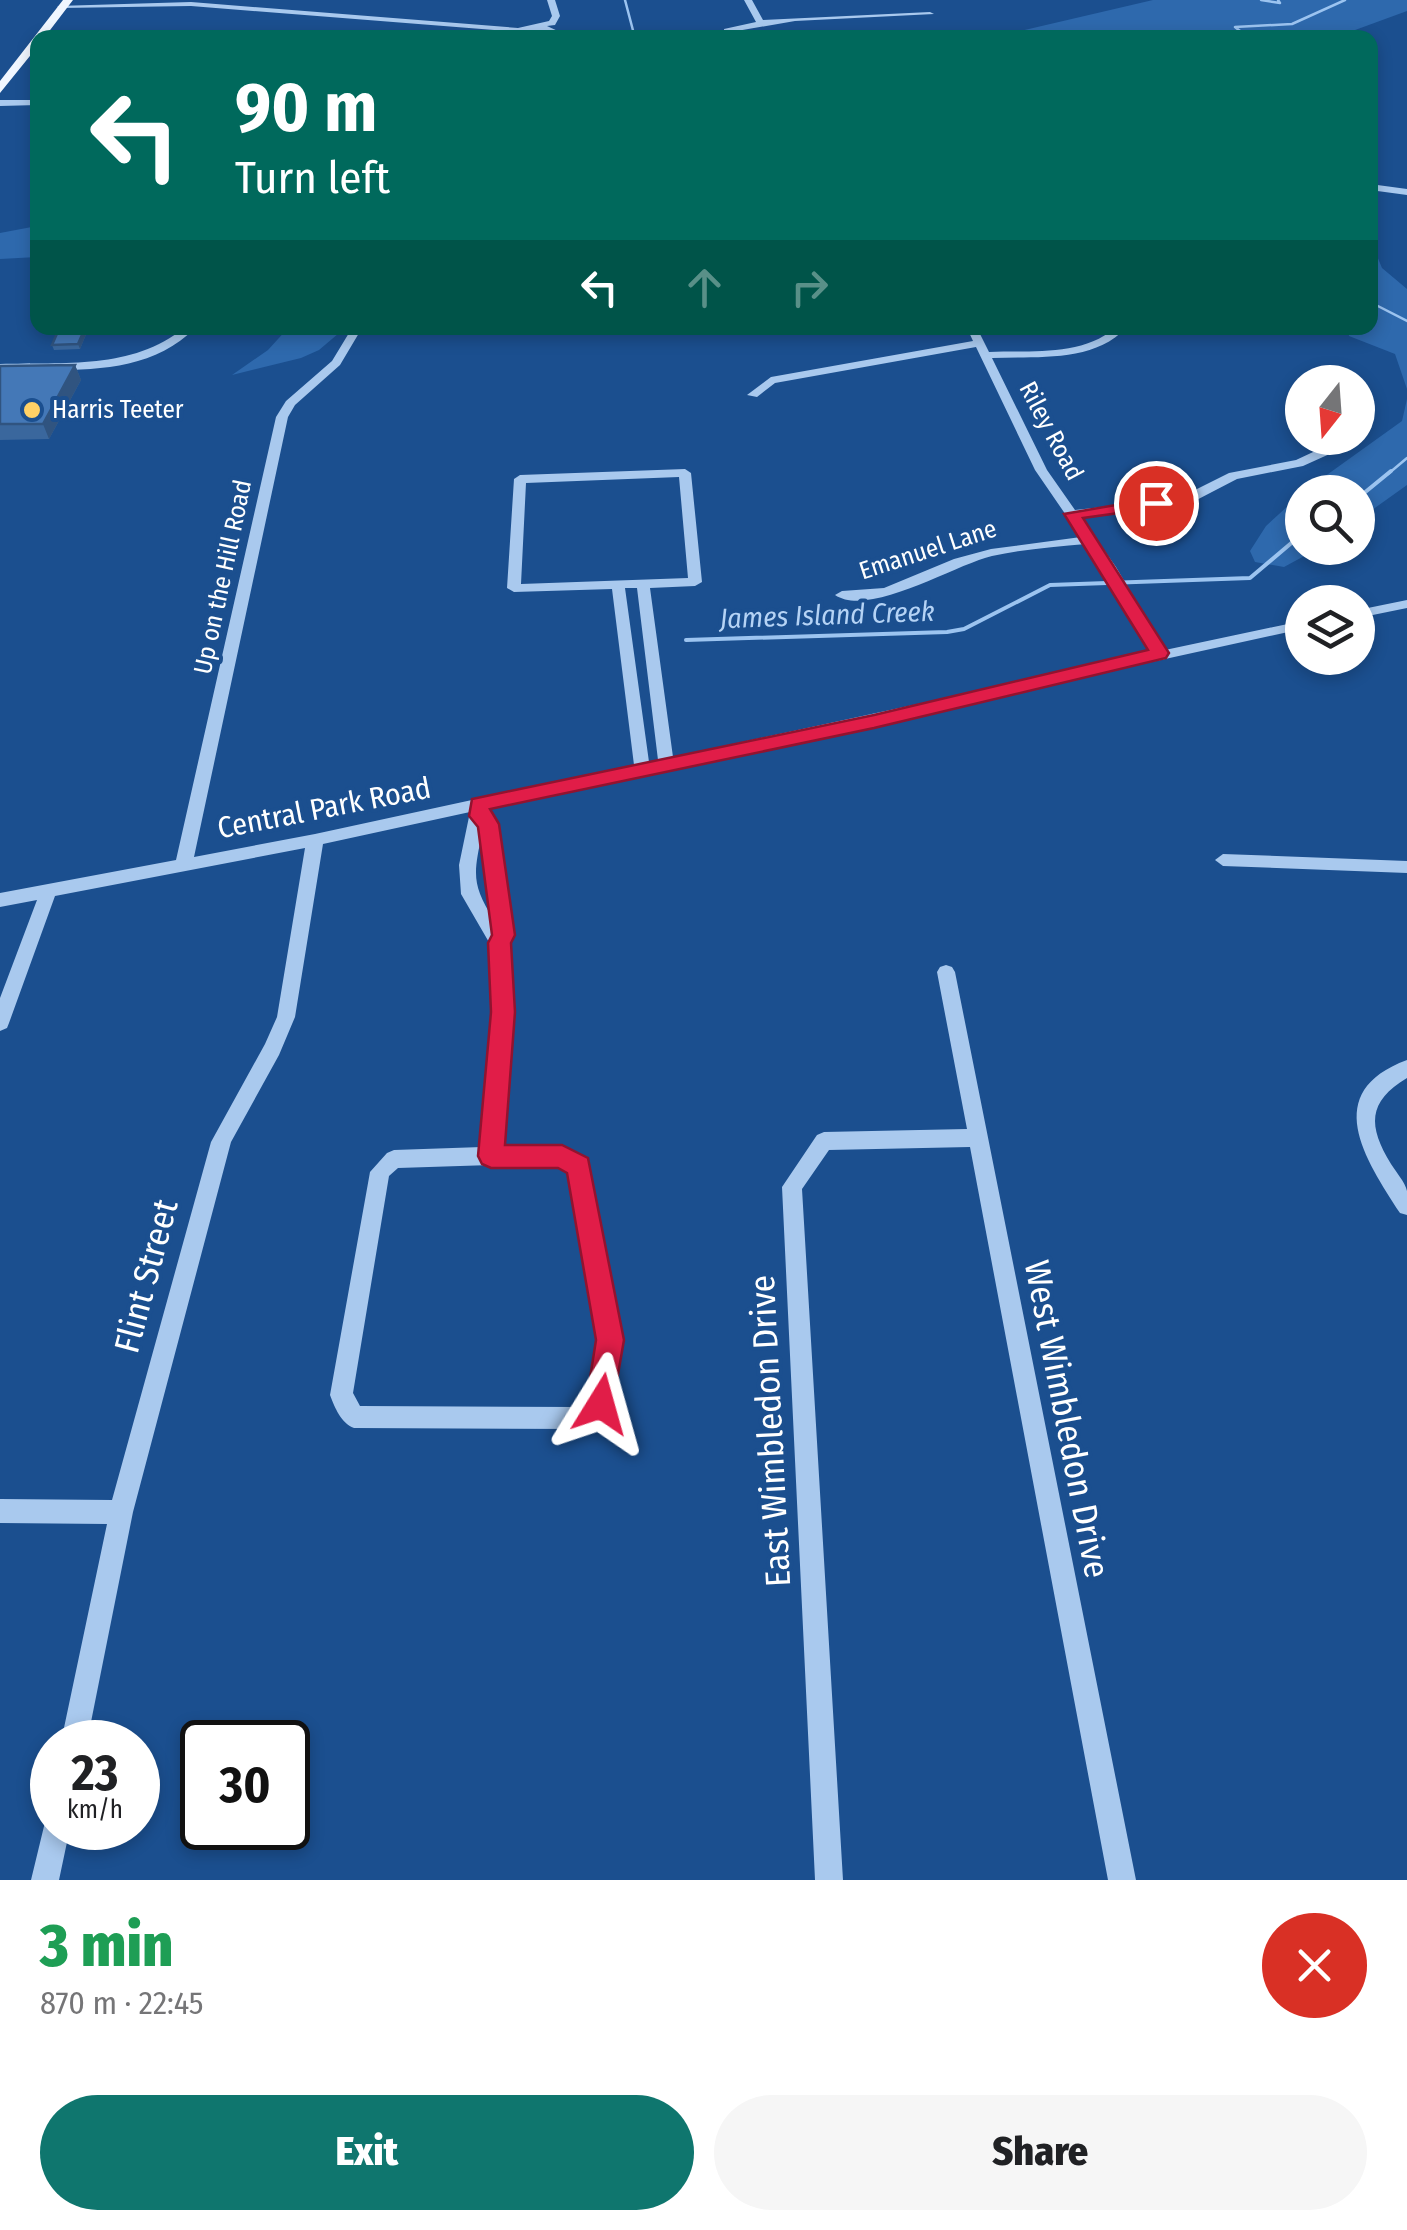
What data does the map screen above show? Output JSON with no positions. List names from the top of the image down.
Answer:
{
  "streets": {
    "street": [
      "Riley Road",
      "Emanuel Lane",
      "Up on the Hill Road",
      "Central Park Road",
      "Flint Street",
      "West Wimbledon Drive",
      "East Wimbledon Drive"
    ]
  },
  "crossings": [
    ["Riley Road", "Emanuel Lane"],
    ["Riley Road", "Central Park Road"],
    ["Up on the Hill Road", "Central Park Road"],
    ["Central Park Road", "Flint Street"],
    ["West Wimbledon Drive", "East Wimbledon Drive"]
  ],
  "water": ["James Island Creek"],
  "places": ["Harris Teeter"],
  "north": "bottom",
  "page": {
    "turn": ["90 m", "Turn left"],
    "speed": "23 km/h",
    "limit": "30",
    "heading": ["3 min", "870 m · 22:45"],
    "buttons": ["Exit", "Share"]
  }
}
